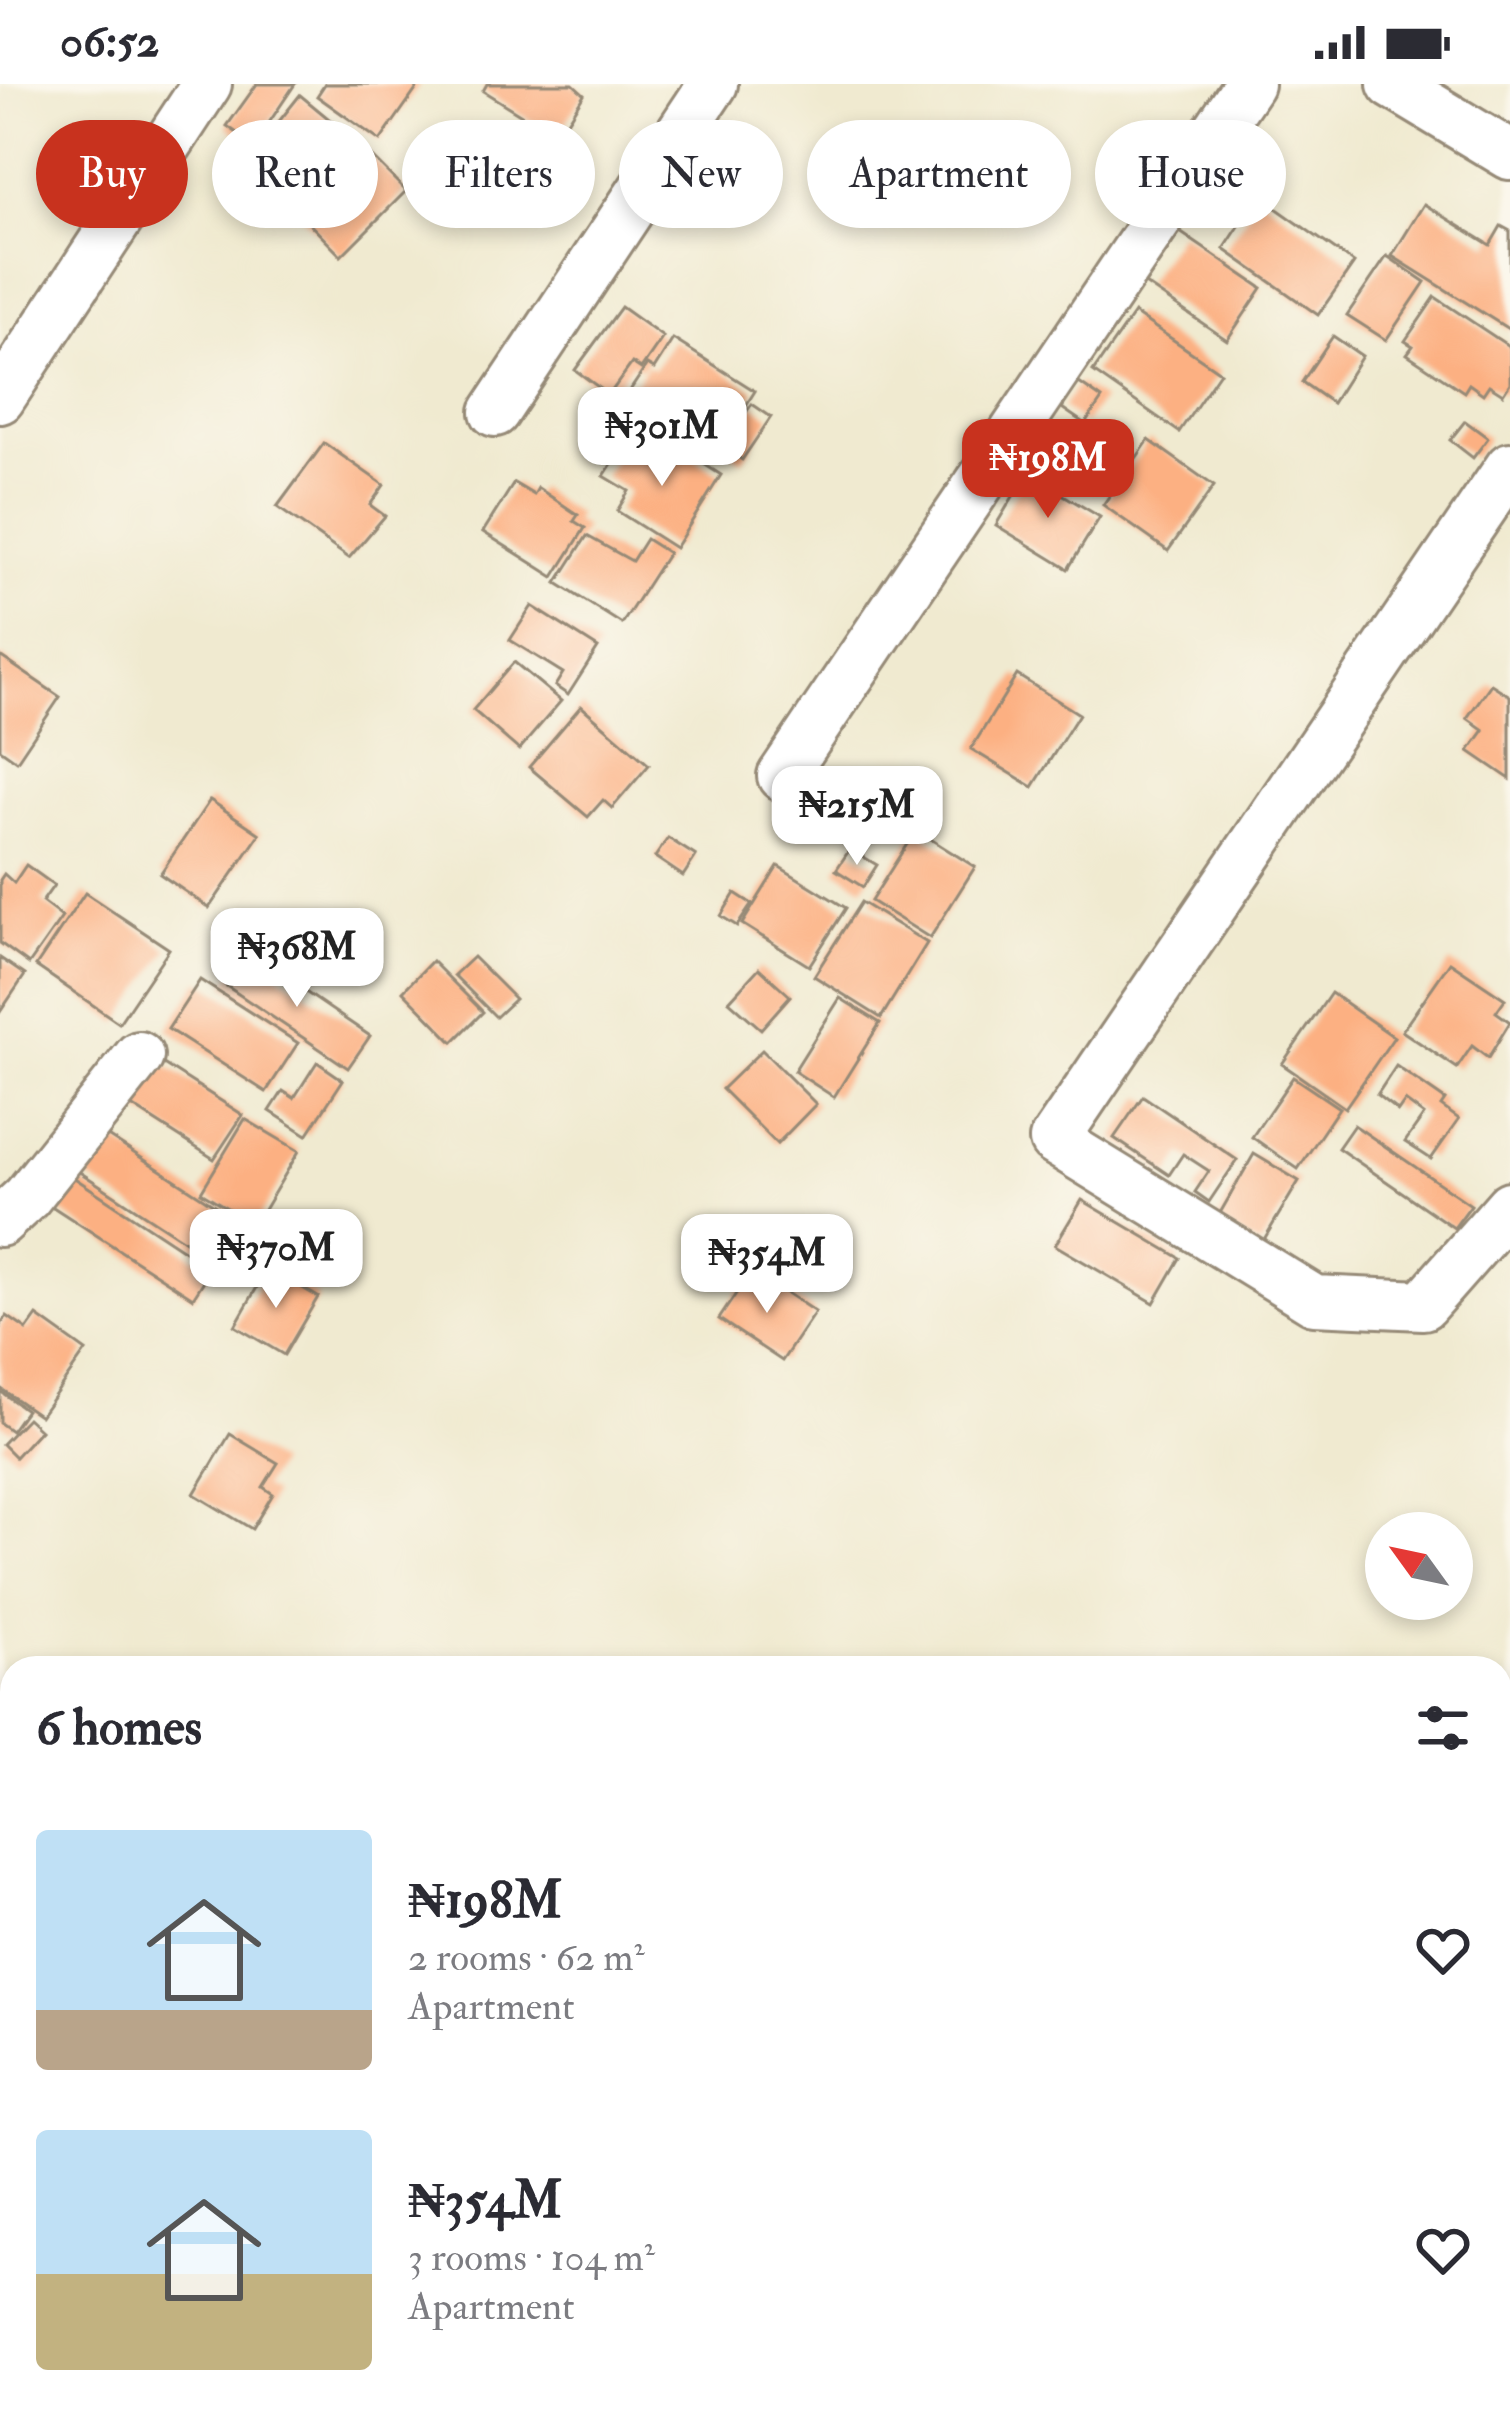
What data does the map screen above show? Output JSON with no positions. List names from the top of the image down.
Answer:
{
  "north": "top left",
  "page": {
    "status": "06:52",
    "chip": [
      "Buy",
      "Rent",
      "Filters",
      "New",
      "Apartment",
      "House"
    ],
    "price": [
      "₦301M",
      "₦198M",
      "₦215M",
      "₦368M",
      "₦370M",
      "₦354M"
    ],
    "heading": "6 homes",
    "list": [
      {
        "name": "₦198M",
        "note": "2 rooms · 62 m² · Apartment"
      },
      {
        "name": "₦354M",
        "note": "3 rooms · 104 m² · Apartment"
      }
    ]
  }
}
